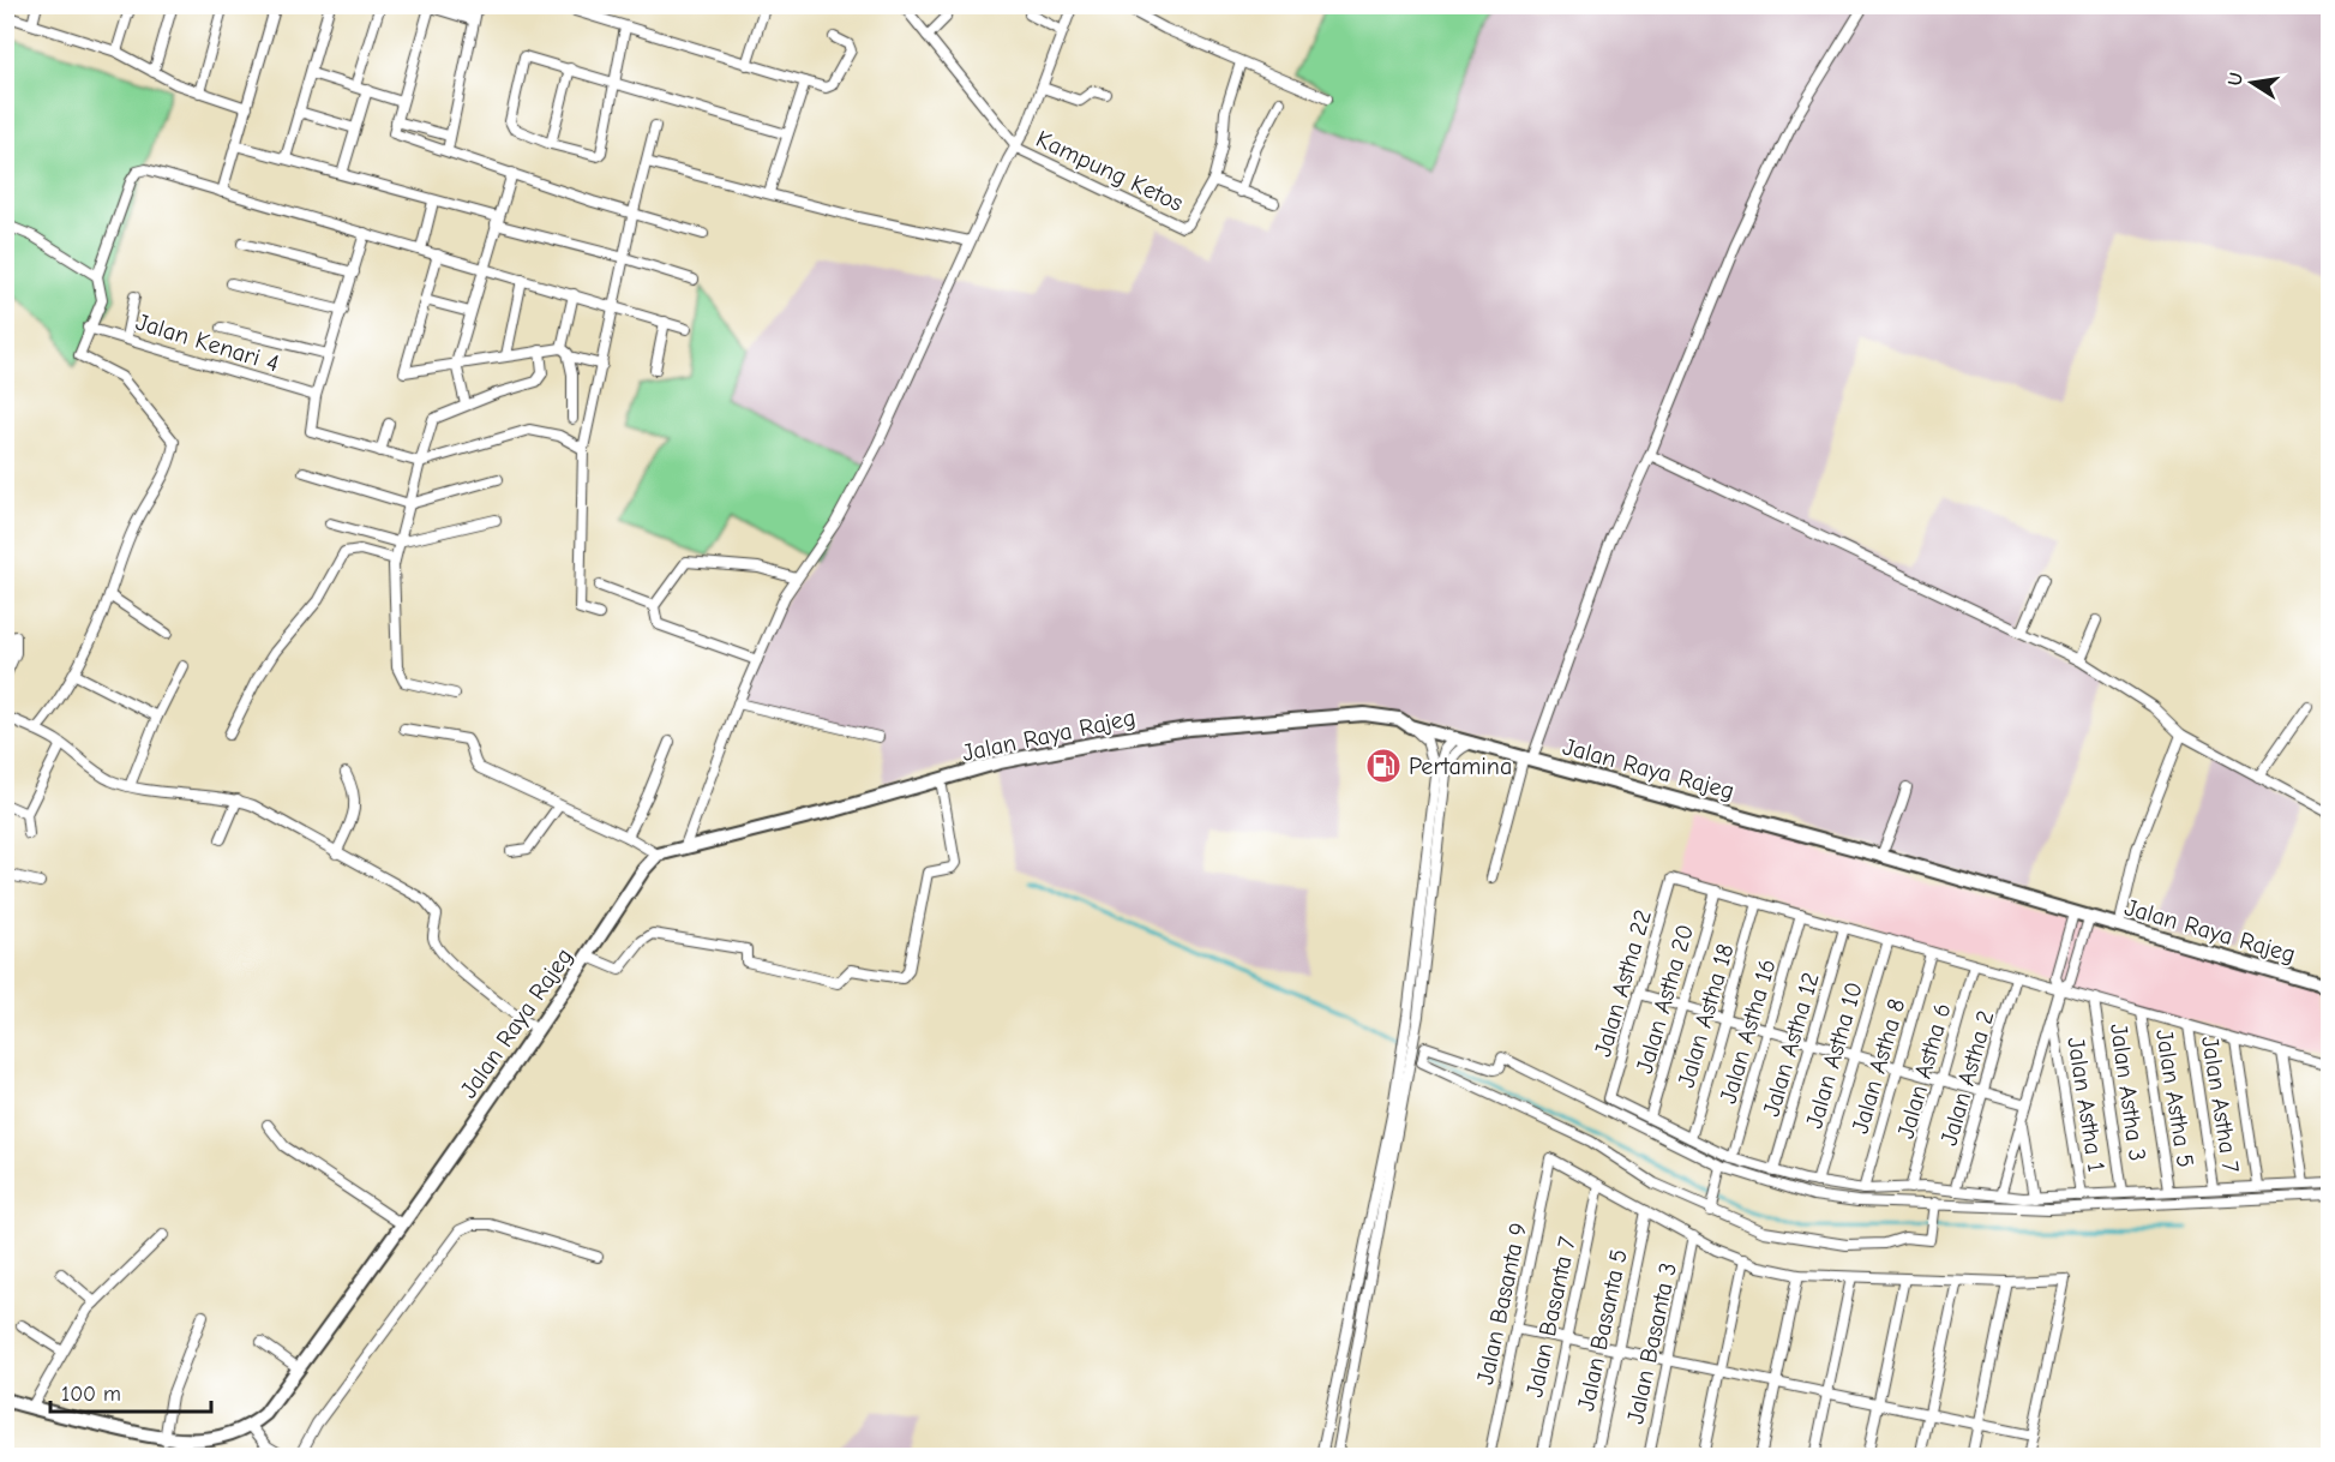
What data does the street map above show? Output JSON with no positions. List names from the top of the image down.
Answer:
{
  "streets": {
    "main road": ["Jalan Raya Rajeg"],
    "street": [
      "Kampung Ketos",
      "Jalan Kenari 4",
      "Jalan Astha 22",
      "Jalan Astha 20",
      "Jalan Astha 18",
      "Jalan Astha 16",
      "Jalan Astha 12",
      "Jalan Astha 10",
      "Jalan Astha 8",
      "Jalan Astha 6",
      "Jalan Astha 2",
      "Jalan Astha 3",
      "Jalan Astha 5",
      "Jalan Astha 1",
      "Jalan Astha 7",
      "Jalan Basanta 9",
      "Jalan Basanta 7",
      "Jalan Basanta 5",
      "Jalan Basanta 3"
    ]
  },
  "crossings": [
    ["Jalan Astha 22", "Jalan Astha 20"],
    ["Jalan Basanta 9", "Jalan Basanta 7"]
  ],
  "places": {
    "fuel station": ["Pertamina"]
  },
  "scale_bar": "100 m",
  "north": "left"
}
